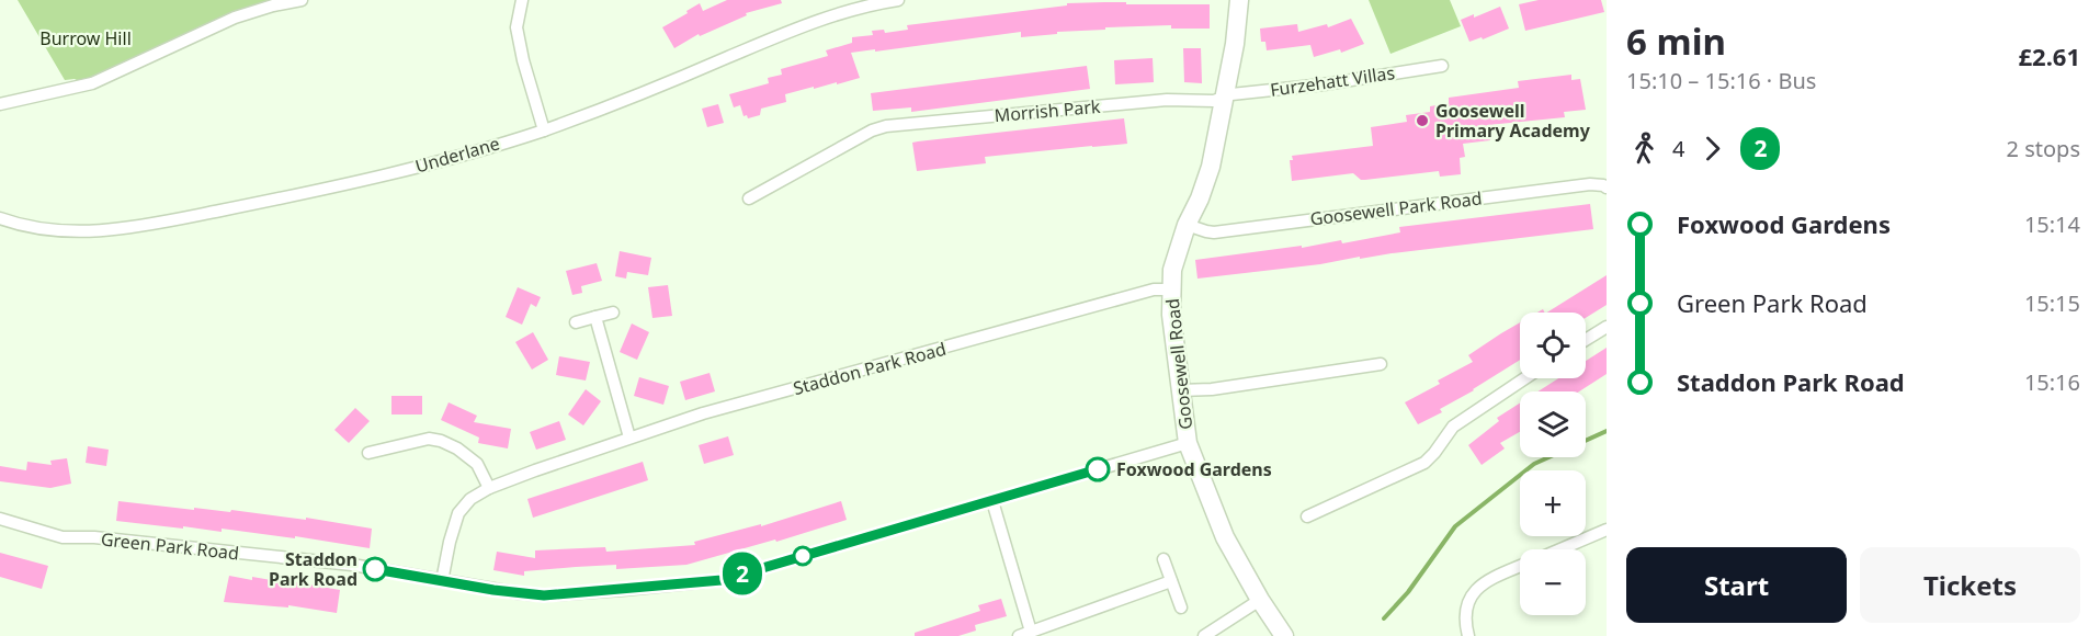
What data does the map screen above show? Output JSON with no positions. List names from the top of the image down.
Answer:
{
  "streets": {
    "street": [
      "Furzehatt Villas",
      "Morrish Park",
      "Underlane",
      "Goosewell Park Road",
      "Goosewell Road",
      "Staddon Park Road",
      "Green Park Road"
    ]
  },
  "crossings": [
    ["Furzehatt Villas", "Morrish Park"],
    ["Furzehatt Villas", "Goosewell Road"],
    ["Morrish Park", "Goosewell Road"],
    ["Goosewell Park Road", "Goosewell Road"],
    ["Goosewell Road", "Staddon Park Road"],
    ["Goosewell Road", "Green Park Road"],
    ["Staddon Park Road", "Green Park Road"]
  ],
  "parks": ["Burrow Hill"],
  "places": ["Goosewell Primary Academy", "Foxwood Gardens", "Staddon Park Road"],
  "lines": ["bus line 2"],
  "page": {
    "on_map": "2",
    "heading": ["6 min", "15:10 – 15:16 · Bus", "£2.61"],
    "legs": ["4", "2", "2 stops"],
    "list": [
      {
        "name": "Foxwood Gardens",
        "value": "15:14"
      },
      {
        "name": "Green Park Road",
        "value": "15:15"
      },
      {
        "name": "Staddon Park Road",
        "value": "15:16"
      }
    ],
    "map_buttons": ["+", "−"],
    "buttons": ["Start", "Tickets"]
  }
}
